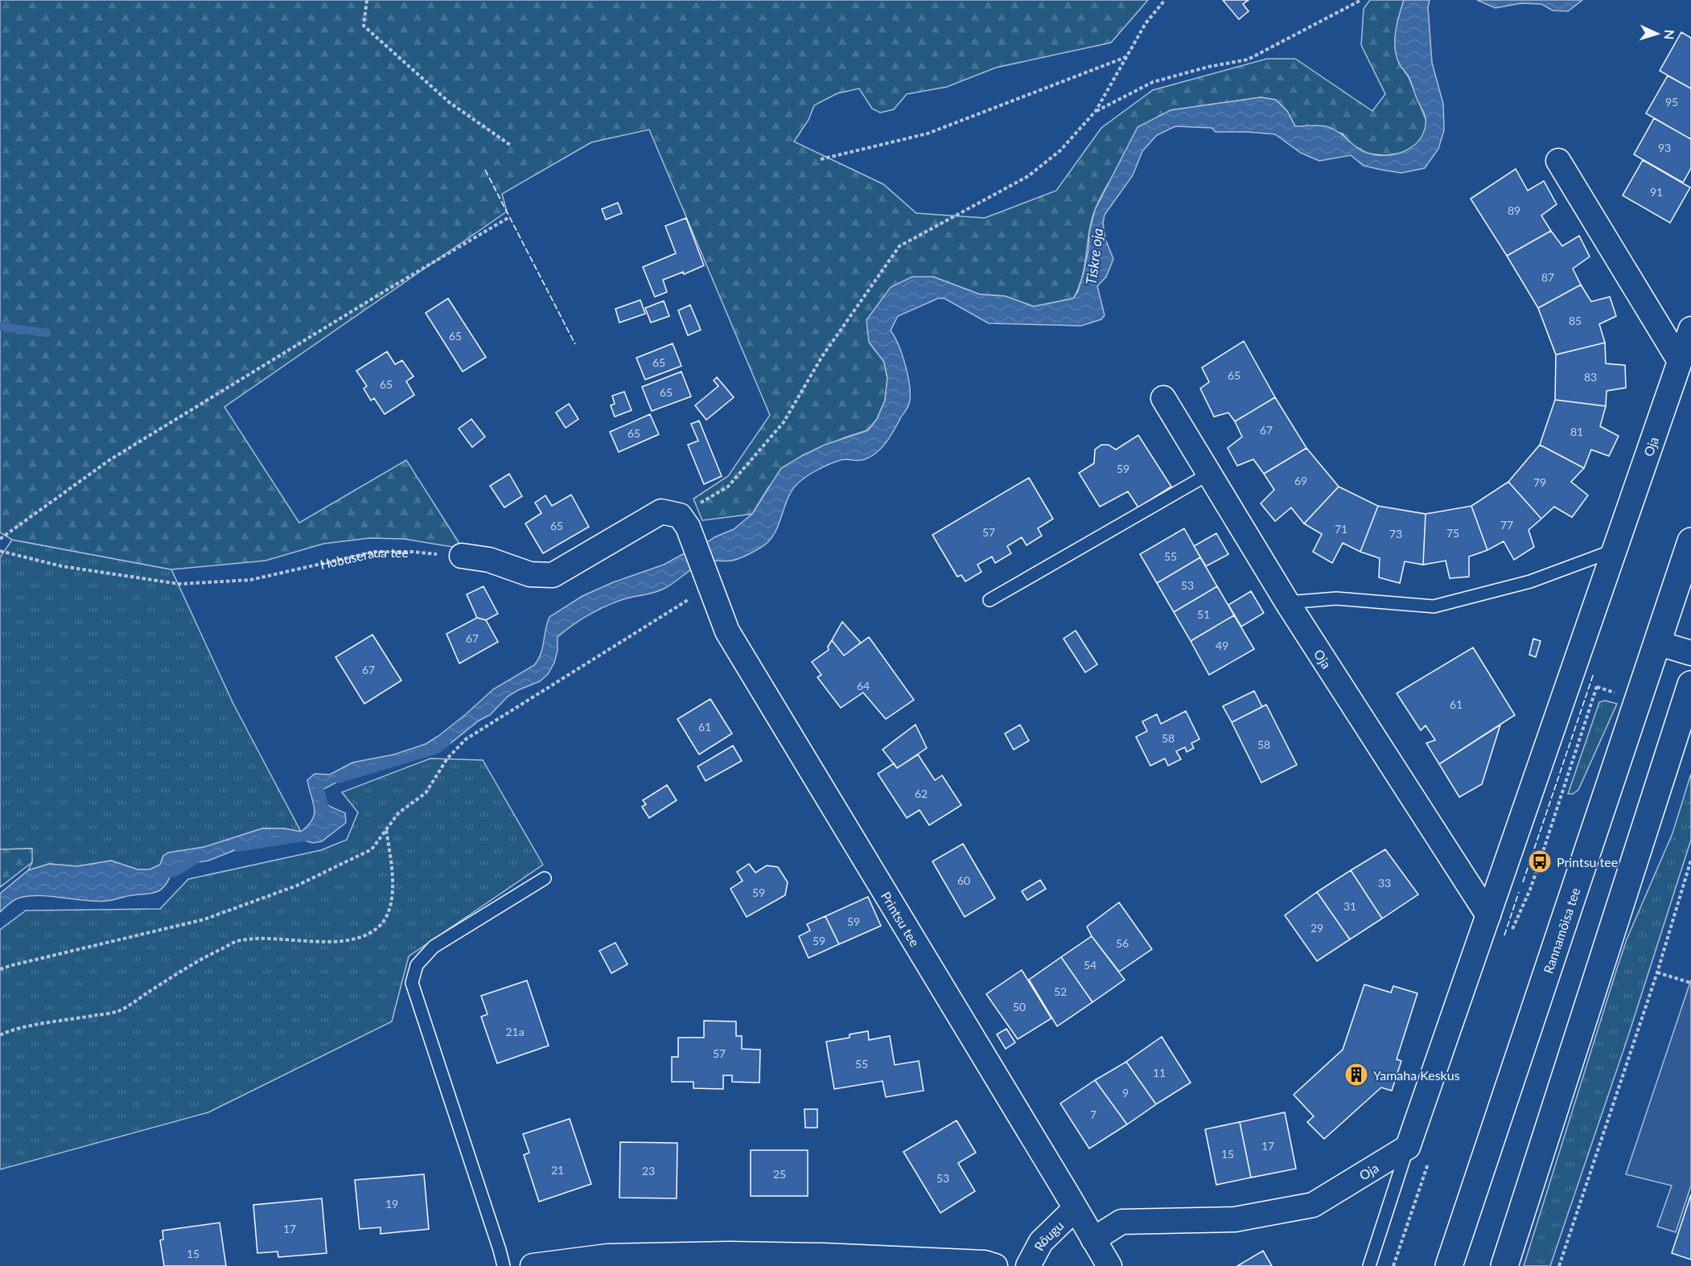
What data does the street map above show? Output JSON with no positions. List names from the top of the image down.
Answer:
{
  "streets": {
    "main road": ["Rannamõisa tee"],
    "street": ["Oja", "Printsu tee", "Rõugu"],
    "path": ["Hobuseraua tee"]
  },
  "crossings": [
    ["Oja", "Printsu tee"],
    ["Printsu tee", "Rõugu"]
  ],
  "water": ["Tiskre oja"],
  "places": {
    "bus stop": ["Printsu tee"],
    "building": ["Yamaha Keskus"]
  },
  "house_numbers": [
    "95",
    "93",
    "91",
    "89",
    "87",
    "85",
    "65",
    "65",
    "65",
    "83",
    "65",
    "65",
    "67",
    "81",
    "65",
    "59",
    "69",
    "79",
    "77",
    "65",
    "71",
    "57",
    "75",
    "73",
    "55",
    "53",
    "51",
    "67",
    "49",
    "67",
    "64",
    "61",
    "61",
    "58",
    "58",
    "62",
    "60",
    "33",
    "59",
    "31",
    "59",
    "29",
    "59",
    "56",
    "54",
    "52",
    "50",
    "21a",
    "57",
    "55",
    "11",
    "9",
    "7",
    "17",
    "15",
    "21",
    "23",
    "25",
    "53",
    "19",
    "17",
    "15"
  ],
  "north": "right"
}
